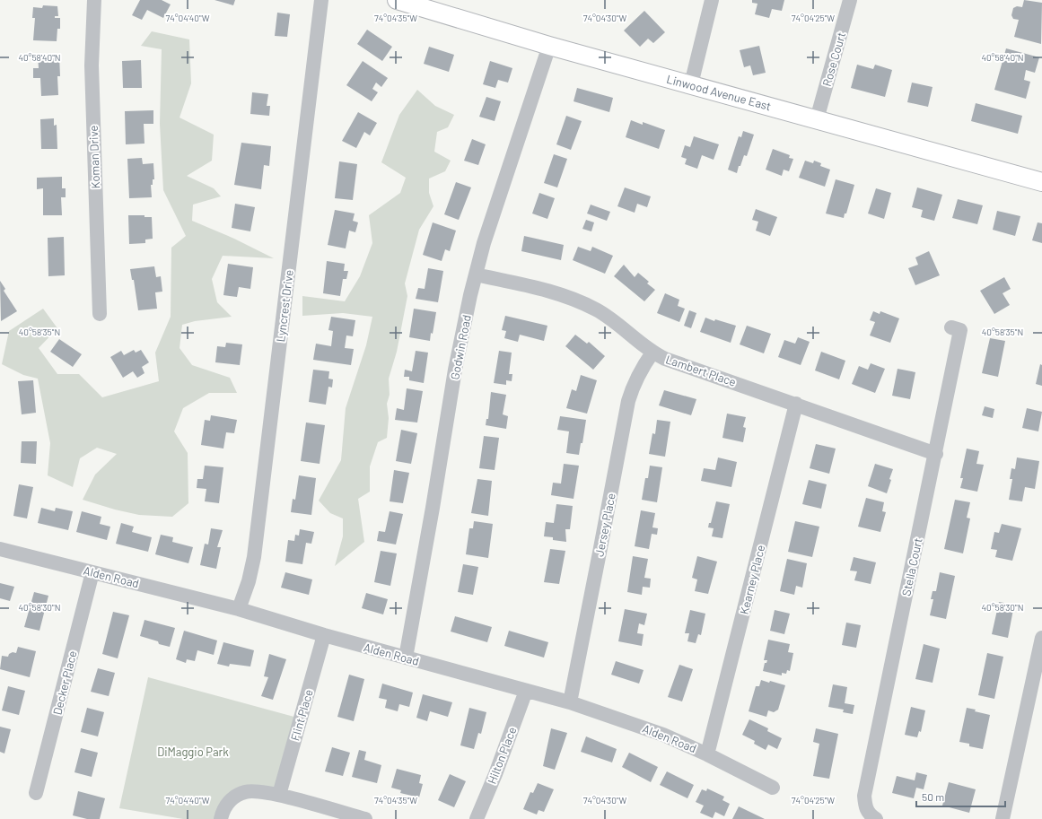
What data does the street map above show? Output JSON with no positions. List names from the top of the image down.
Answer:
{
  "streets": {
    "main road": ["Linwood Avenue East"],
    "street": [
      "Rose Court",
      "Koman Drive",
      "Lyncrest Drive",
      "Godwin Road",
      "Lambert Place",
      "Jersey Place",
      "Stella Court",
      "Alden Road",
      "Kearney Place",
      "Decker Place",
      "Flint Place",
      "Hilton Place"
    ]
  },
  "crossings": [
    ["Rose Court", "Linwood Avenue East"],
    ["Linwood Avenue East", "Godwin Road"],
    ["Lyncrest Drive", "Alden Road"],
    ["Godwin Road", "Lambert Place"],
    ["Godwin Road", "Alden Road"],
    ["Lambert Place", "Jersey Place"],
    ["Lambert Place", "Stella Court"],
    ["Lambert Place", "Kearney Place"],
    ["Jersey Place", "Alden Road"],
    ["Alden Road", "Kearney Place"],
    ["Alden Road", "Decker Place"],
    ["Alden Road", "Flint Place"],
    ["Alden Road", "Hilton Place"]
  ],
  "parks": ["DiMaggio Park"],
  "scale_bar": "50 m",
  "coordinates": [
    "74°04'40\"W",
    "74°04'35\"W",
    "74°04'30\"W",
    "74°04'25\"W",
    "40°58'40\"N",
    "40°58'35\"N",
    "40°58'30\"N"
  ]
}
